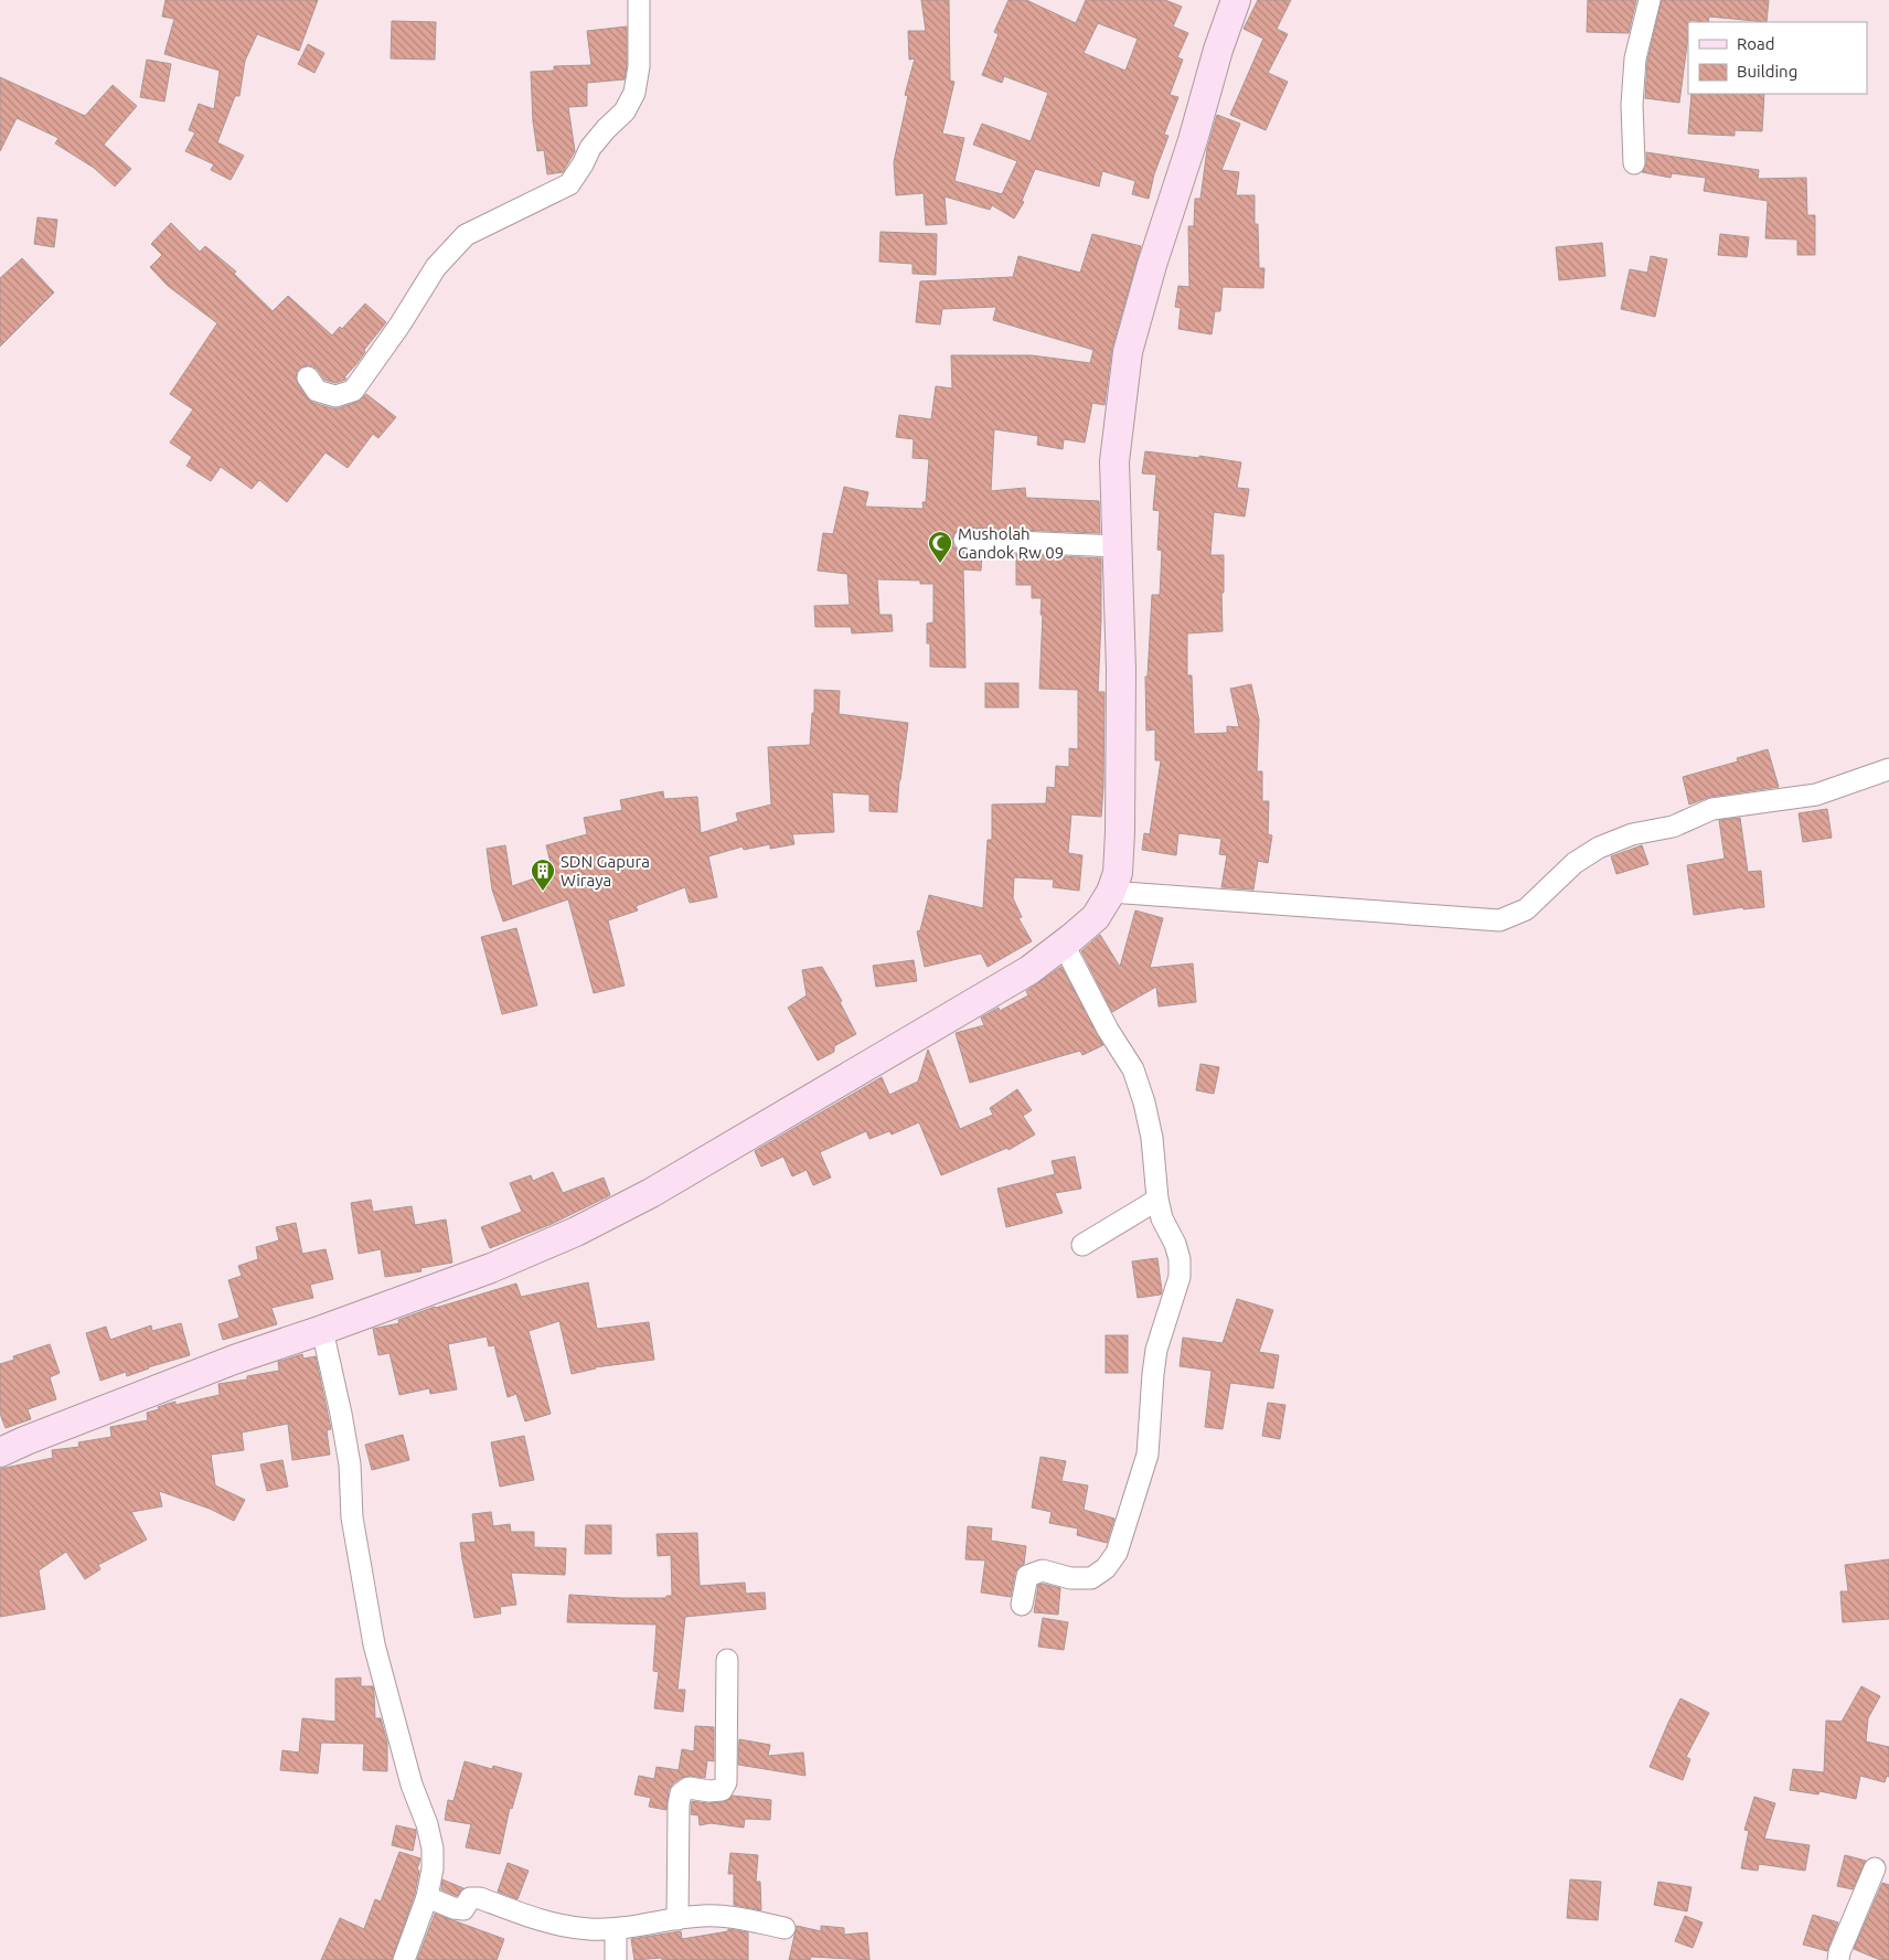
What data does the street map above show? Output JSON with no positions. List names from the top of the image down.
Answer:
{
  "places": {
    "mosque": ["Musholah Gandok Rw 09"],
    "building": ["SDN Gapura Wiraya"]
  },
  "legend": ["Road", "Building"]
}
